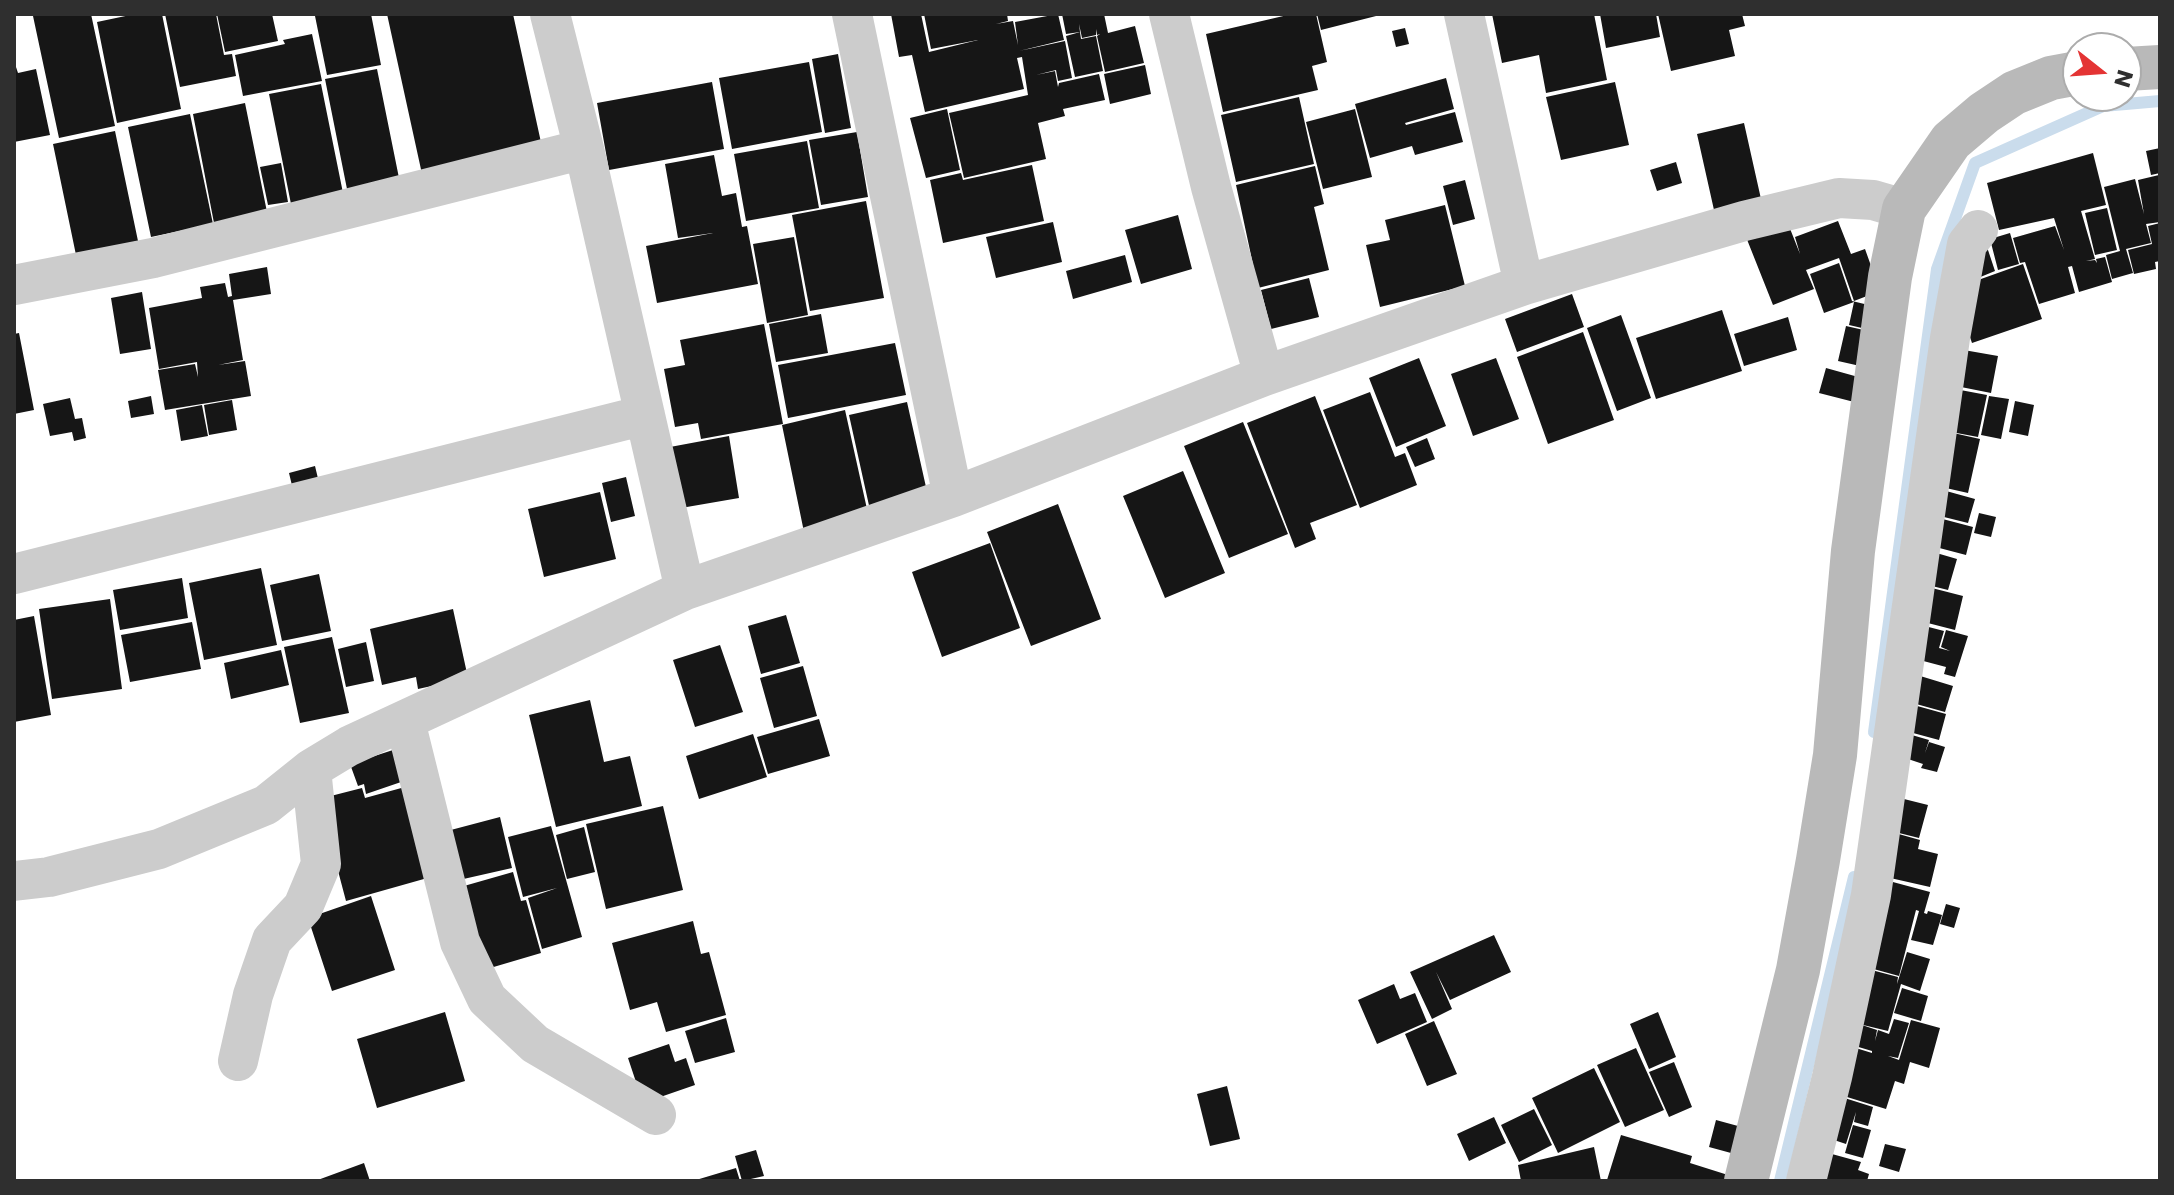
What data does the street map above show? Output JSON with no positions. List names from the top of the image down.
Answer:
{
  "north": "right"
}
